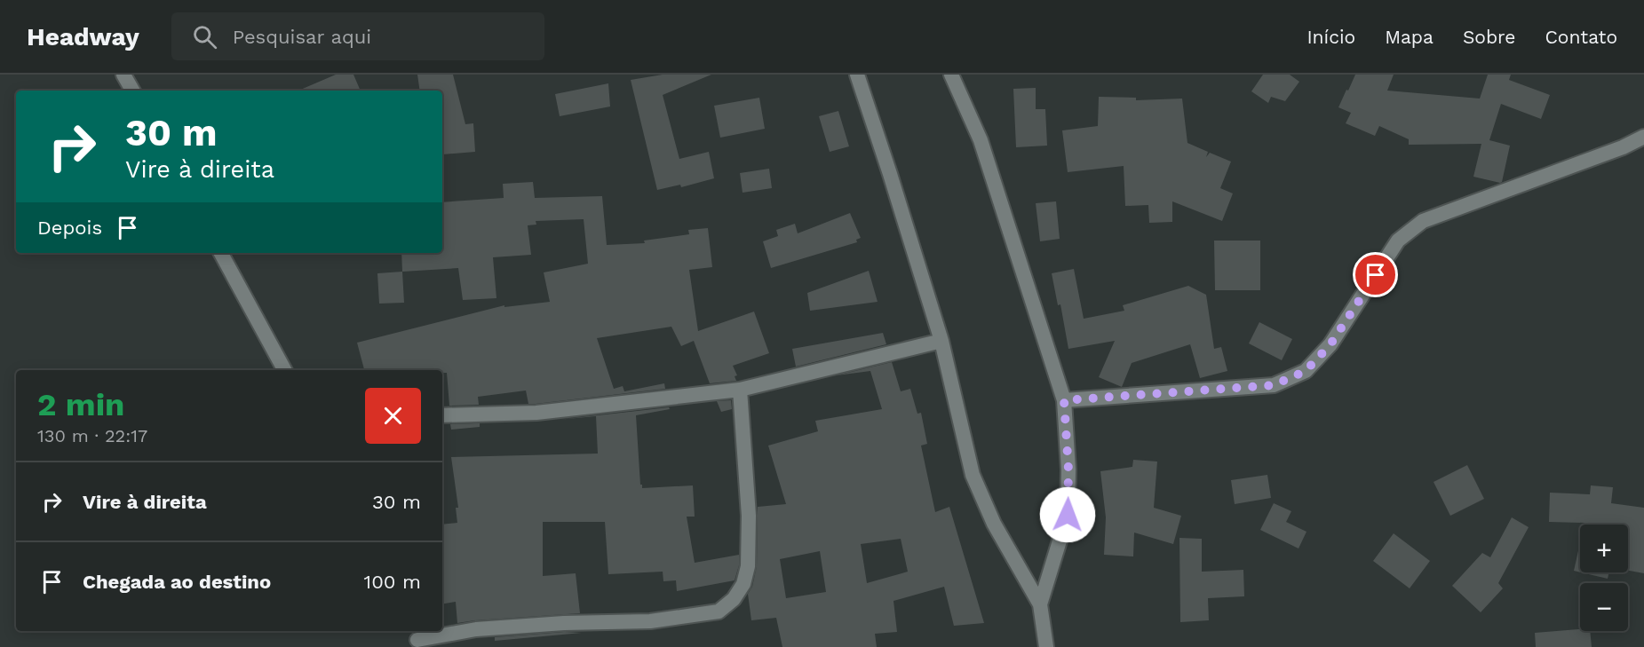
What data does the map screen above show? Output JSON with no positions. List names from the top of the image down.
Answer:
{
  "page": {
    "header": "Headway",
    "search": "Pesquisar aqui",
    "nav": [
      "Início",
      "Mapa",
      "Sobre",
      "Contato"
    ],
    "turn": ["30 m", "Vire à direita"],
    "then": "Depois",
    "heading": ["2 min", "130 m · 22:17"],
    "list": [
      {
        "name": "Vire à direita",
        "value": "30 m"
      },
      {
        "name": "Chegada ao destino",
        "value": "100 m"
      }
    ],
    "map_buttons": ["+", "−"]
  }
}
